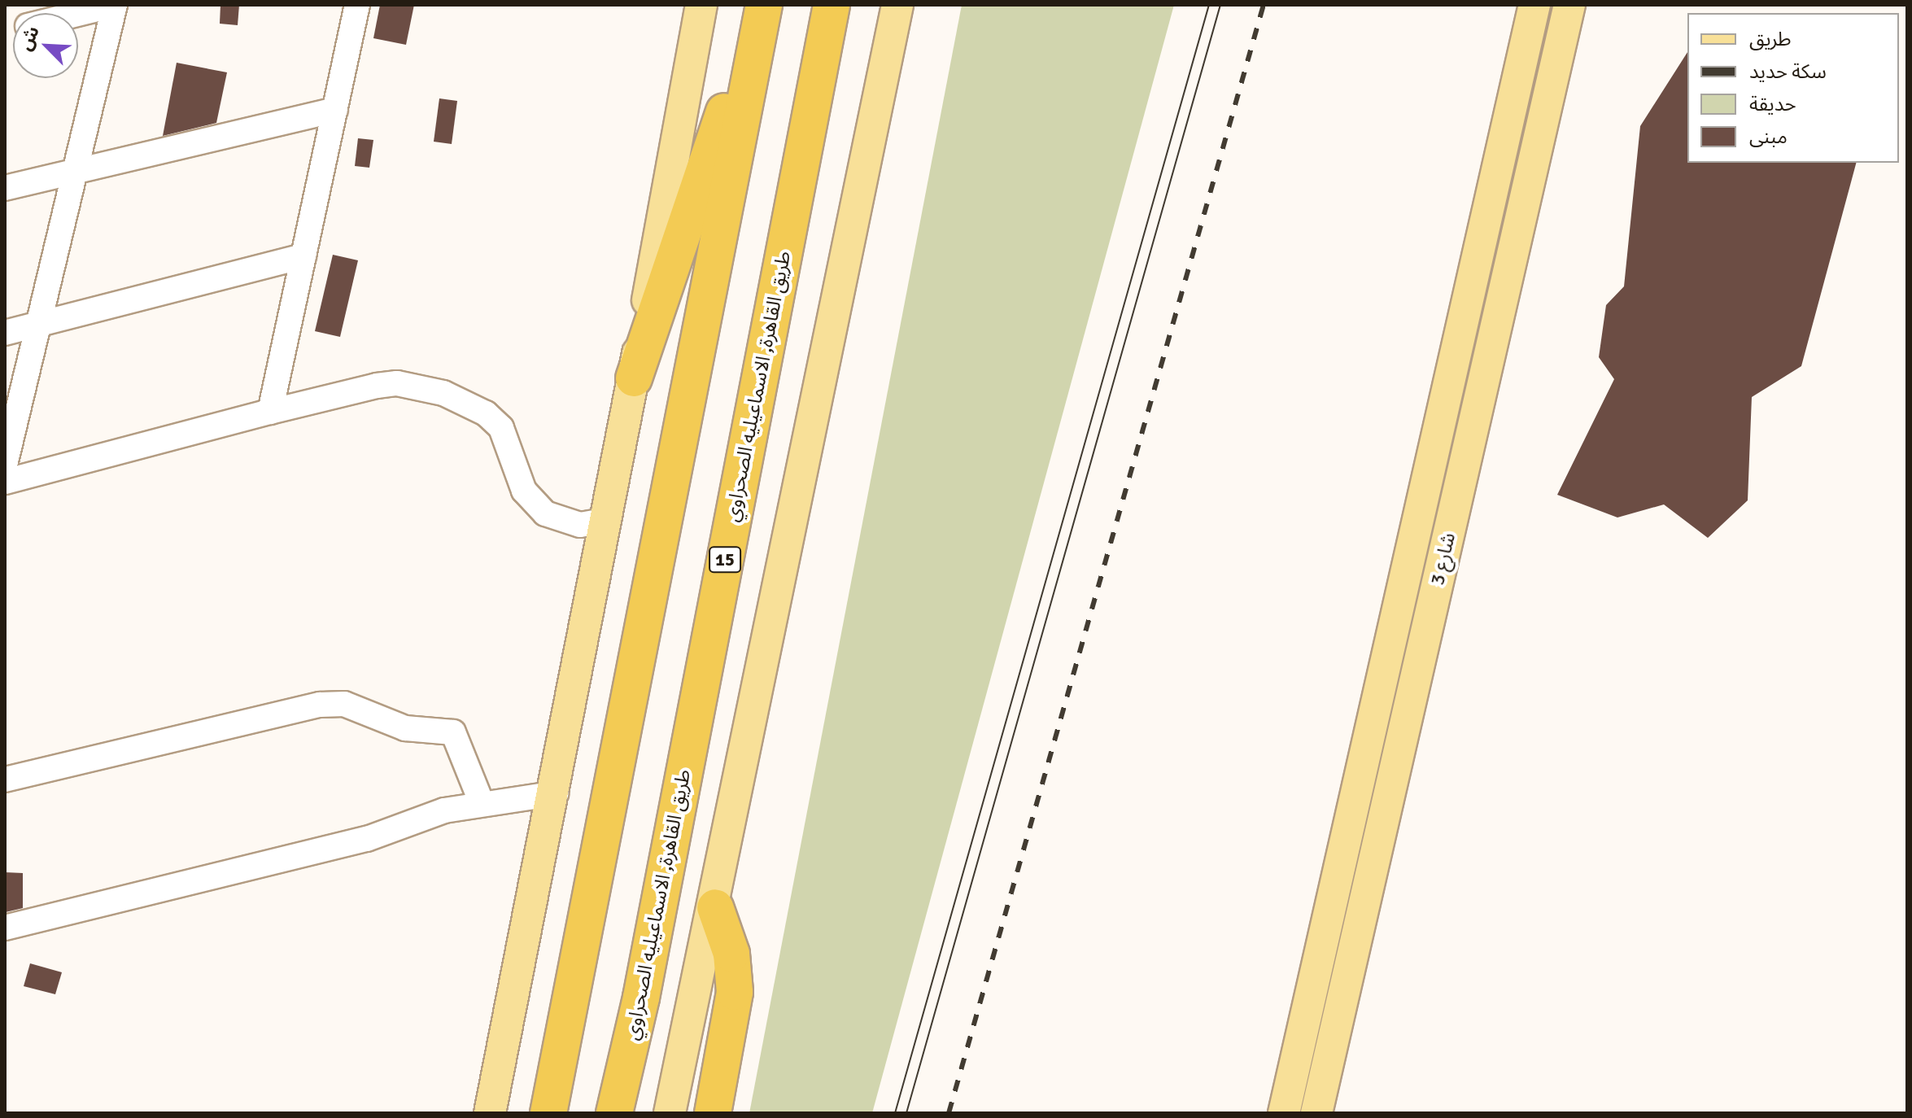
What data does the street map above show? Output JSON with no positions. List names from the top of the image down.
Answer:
{
  "streets": {
    "highway": ["طريق القاهرة, الاسماعيليه الصحراوي", "15"],
    "main road": ["شارع 3"]
  },
  "legend": [
    "طريق",
    "سكة حديد",
    "حديقة",
    "مبنى"
  ],
  "north": "top left"
}
